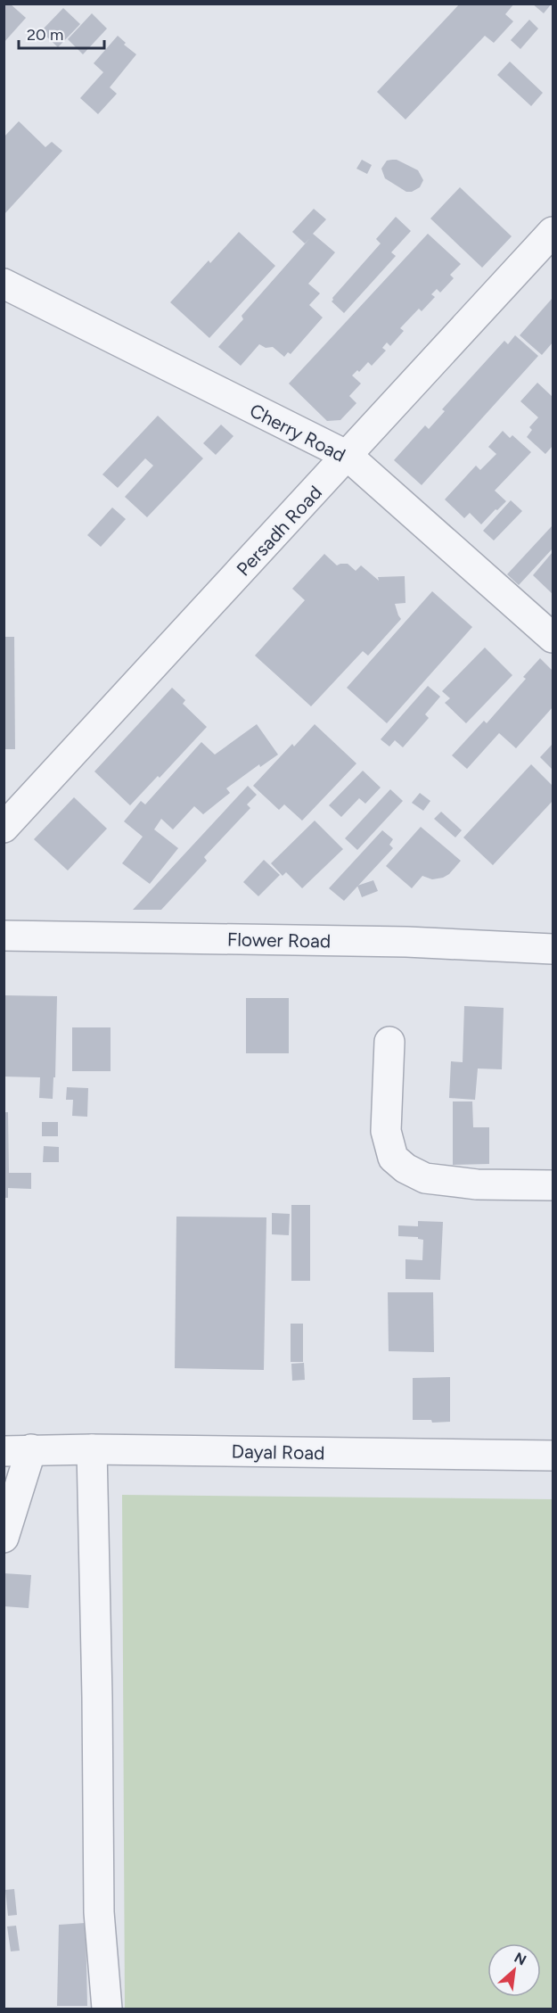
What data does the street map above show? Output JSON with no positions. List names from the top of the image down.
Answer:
{
  "streets": {
    "street": [
      "Cherry Road",
      "Persadh Road",
      "Flower Road",
      "Dayal Road"
    ]
  },
  "crossings": [
    ["Cherry Road", "Persadh Road"]
  ],
  "scale_bar": "20 m",
  "north": "top right"
}
